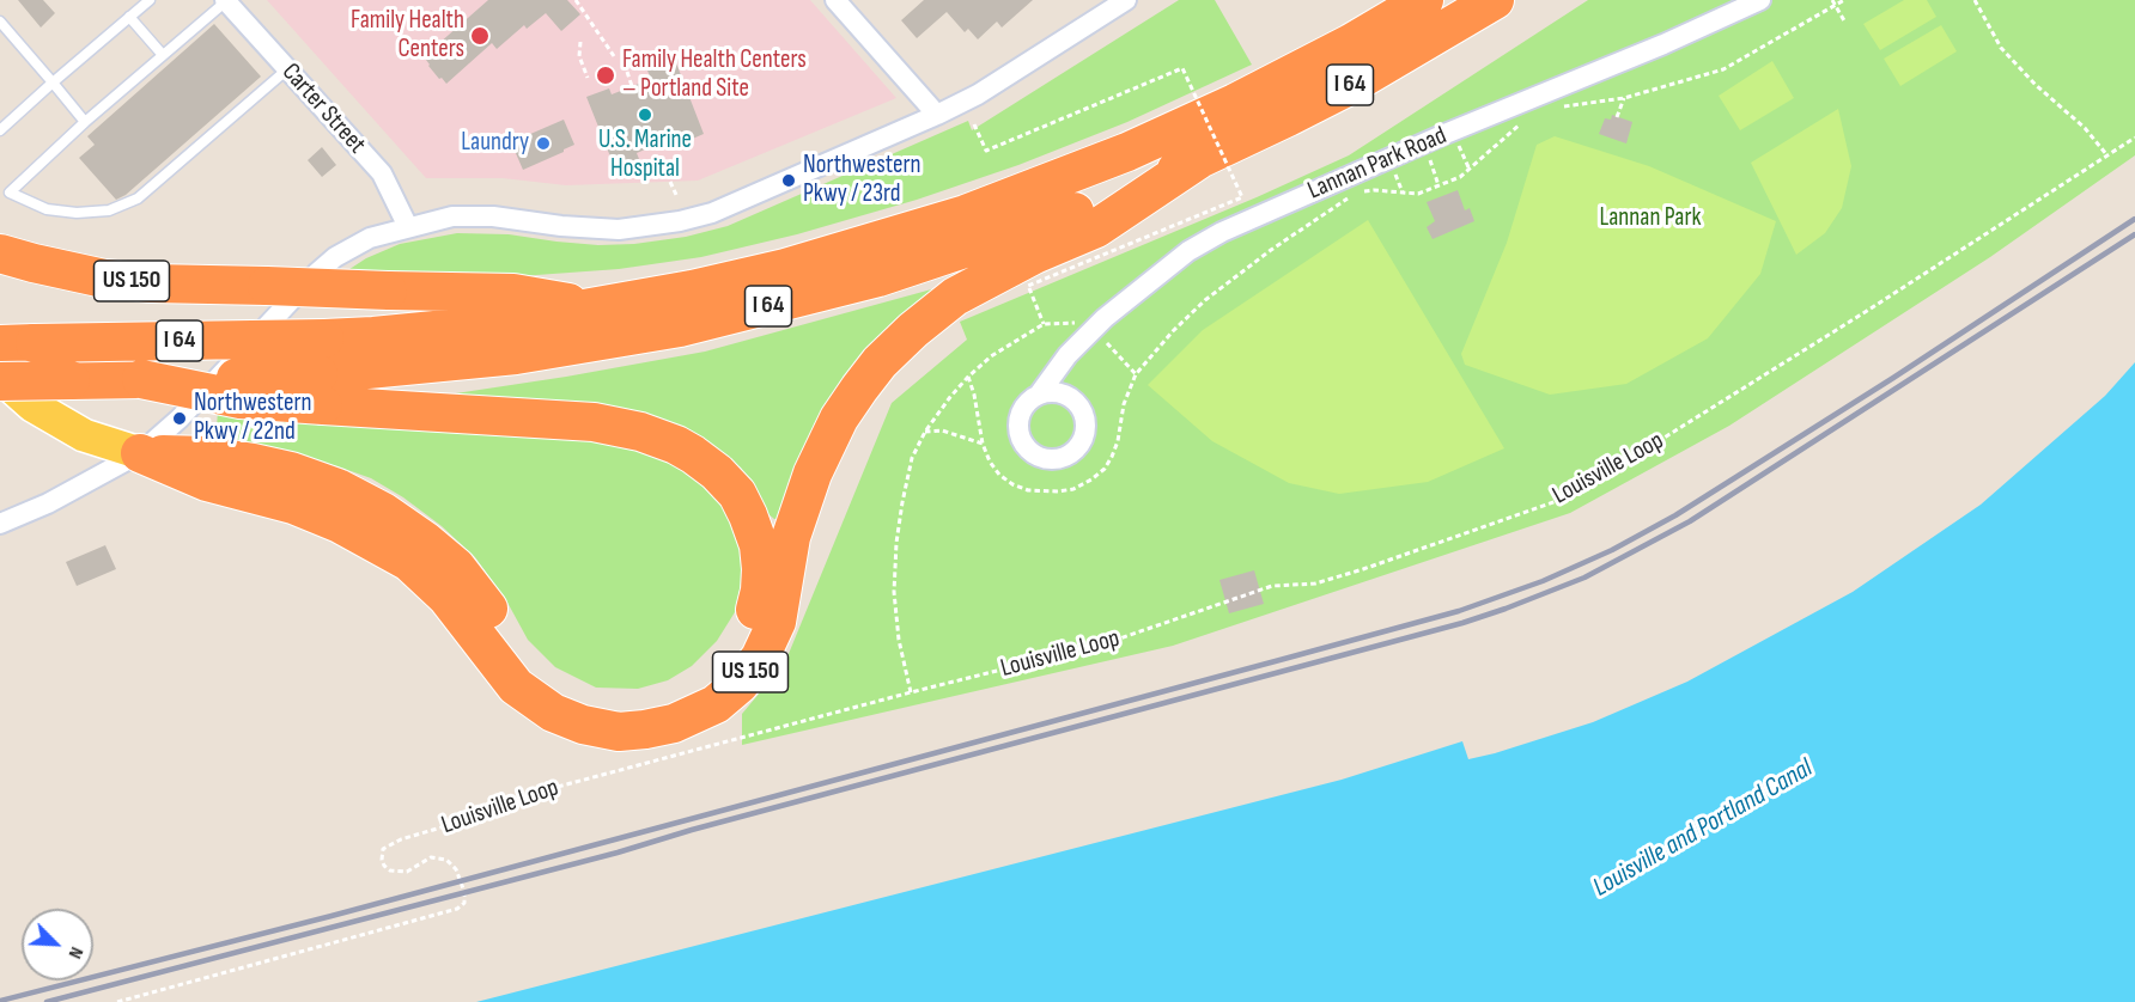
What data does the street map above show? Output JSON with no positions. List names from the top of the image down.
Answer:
{
  "streets": {
    "highway": ["I 64", "US 150"],
    "street": ["Carter Street", "Lannan Park Road"],
    "path": ["Louisville Loop"]
  },
  "crossings": [
    ["I 64", "US 150"]
  ],
  "water": ["Louisville and Portland Canal"],
  "parks": ["Lannan Park"],
  "places": [
    "Family Health Centers",
    "Family Health Centers – Portland Site",
    "U.S. Marine Hospital",
    "Laundry",
    "Northwestern Pkwy / 23rd",
    "Northwestern Pkwy / 22nd"
  ],
  "north": "bottom right"
}
